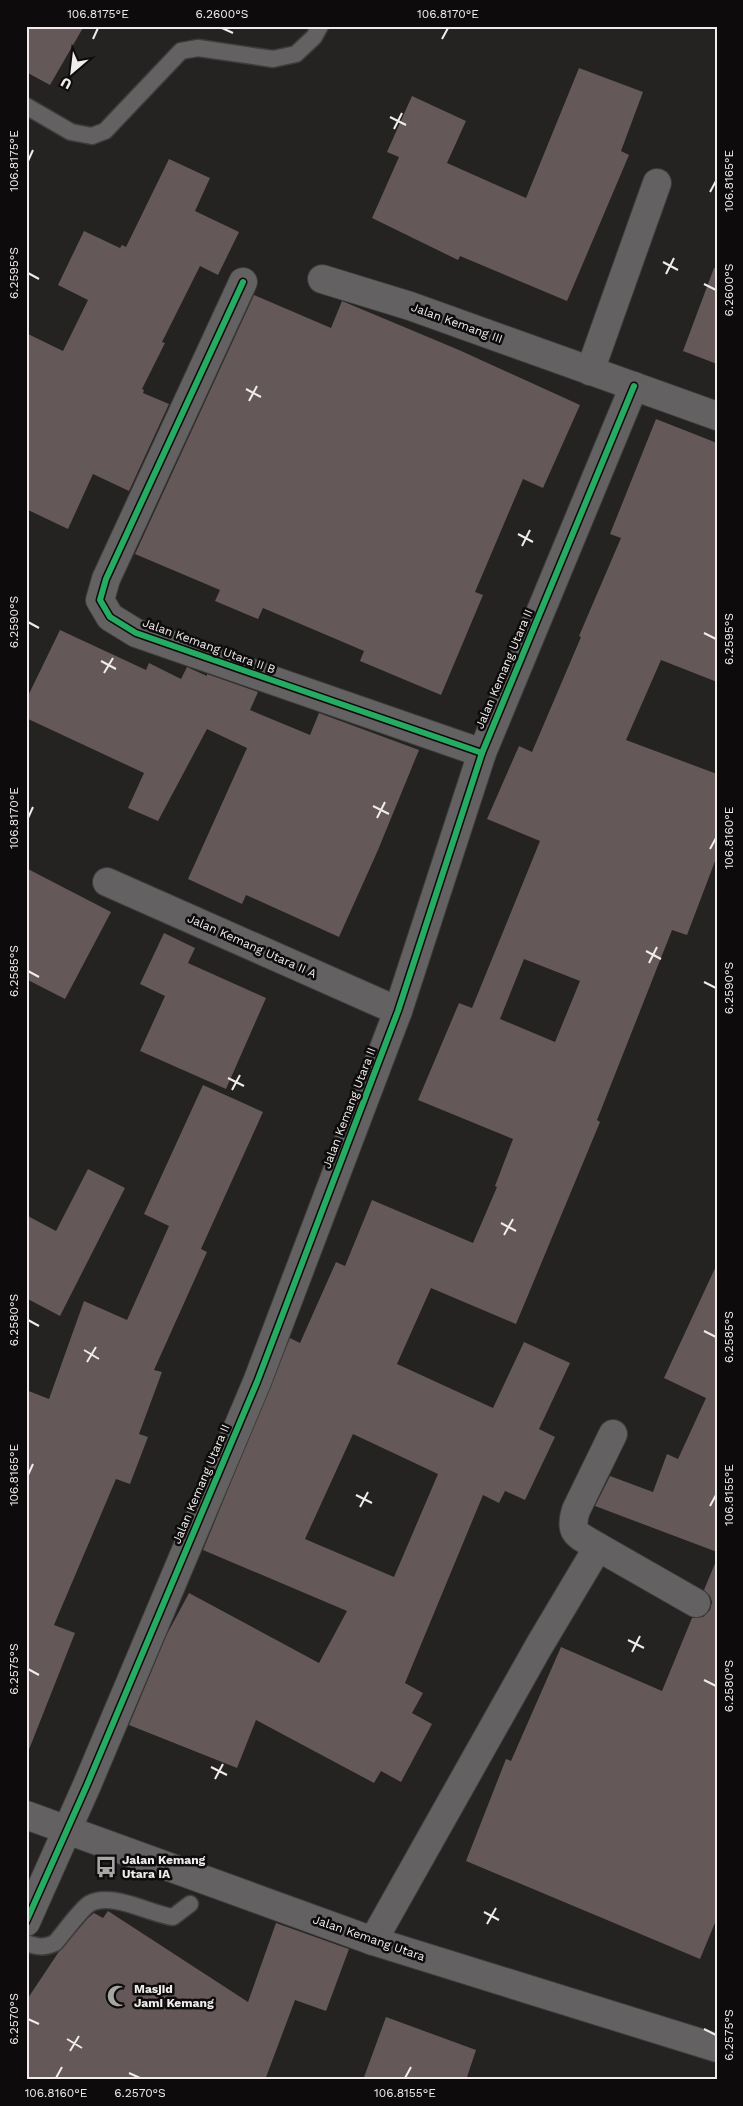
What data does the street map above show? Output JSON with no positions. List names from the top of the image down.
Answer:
{
  "streets": {
    "street": [
      "Jalan Kemang III",
      "Jalan Kemang Utara II B",
      "Jalan Kemang Utara II",
      "Jalan Kemang Utara II A",
      "Jalan Kemang Utara"
    ]
  },
  "crossings": [
    ["Jalan Kemang III", "Jalan Kemang Utara II"],
    ["Jalan Kemang Utara II B", "Jalan Kemang Utara II"],
    ["Jalan Kemang Utara II", "Jalan Kemang Utara II A"],
    ["Jalan Kemang Utara II", "Jalan Kemang Utara"]
  ],
  "places": {
    "bus stop": ["Jalan Kemang Utara IA"],
    "mosque": ["Masjid Jami Kemang"]
  },
  "north": "bottom left",
  "coordinates": [
    "106.8175°E",
    "6.2600°S",
    "106.8170°E",
    "106.8165°E",
    "6.2595°S",
    "6.2590°S",
    "106.8160°E",
    "6.2585°S",
    "6.2580°S",
    "106.8155°E",
    "6.2575°S",
    "6.2570°S"
  ]
}
